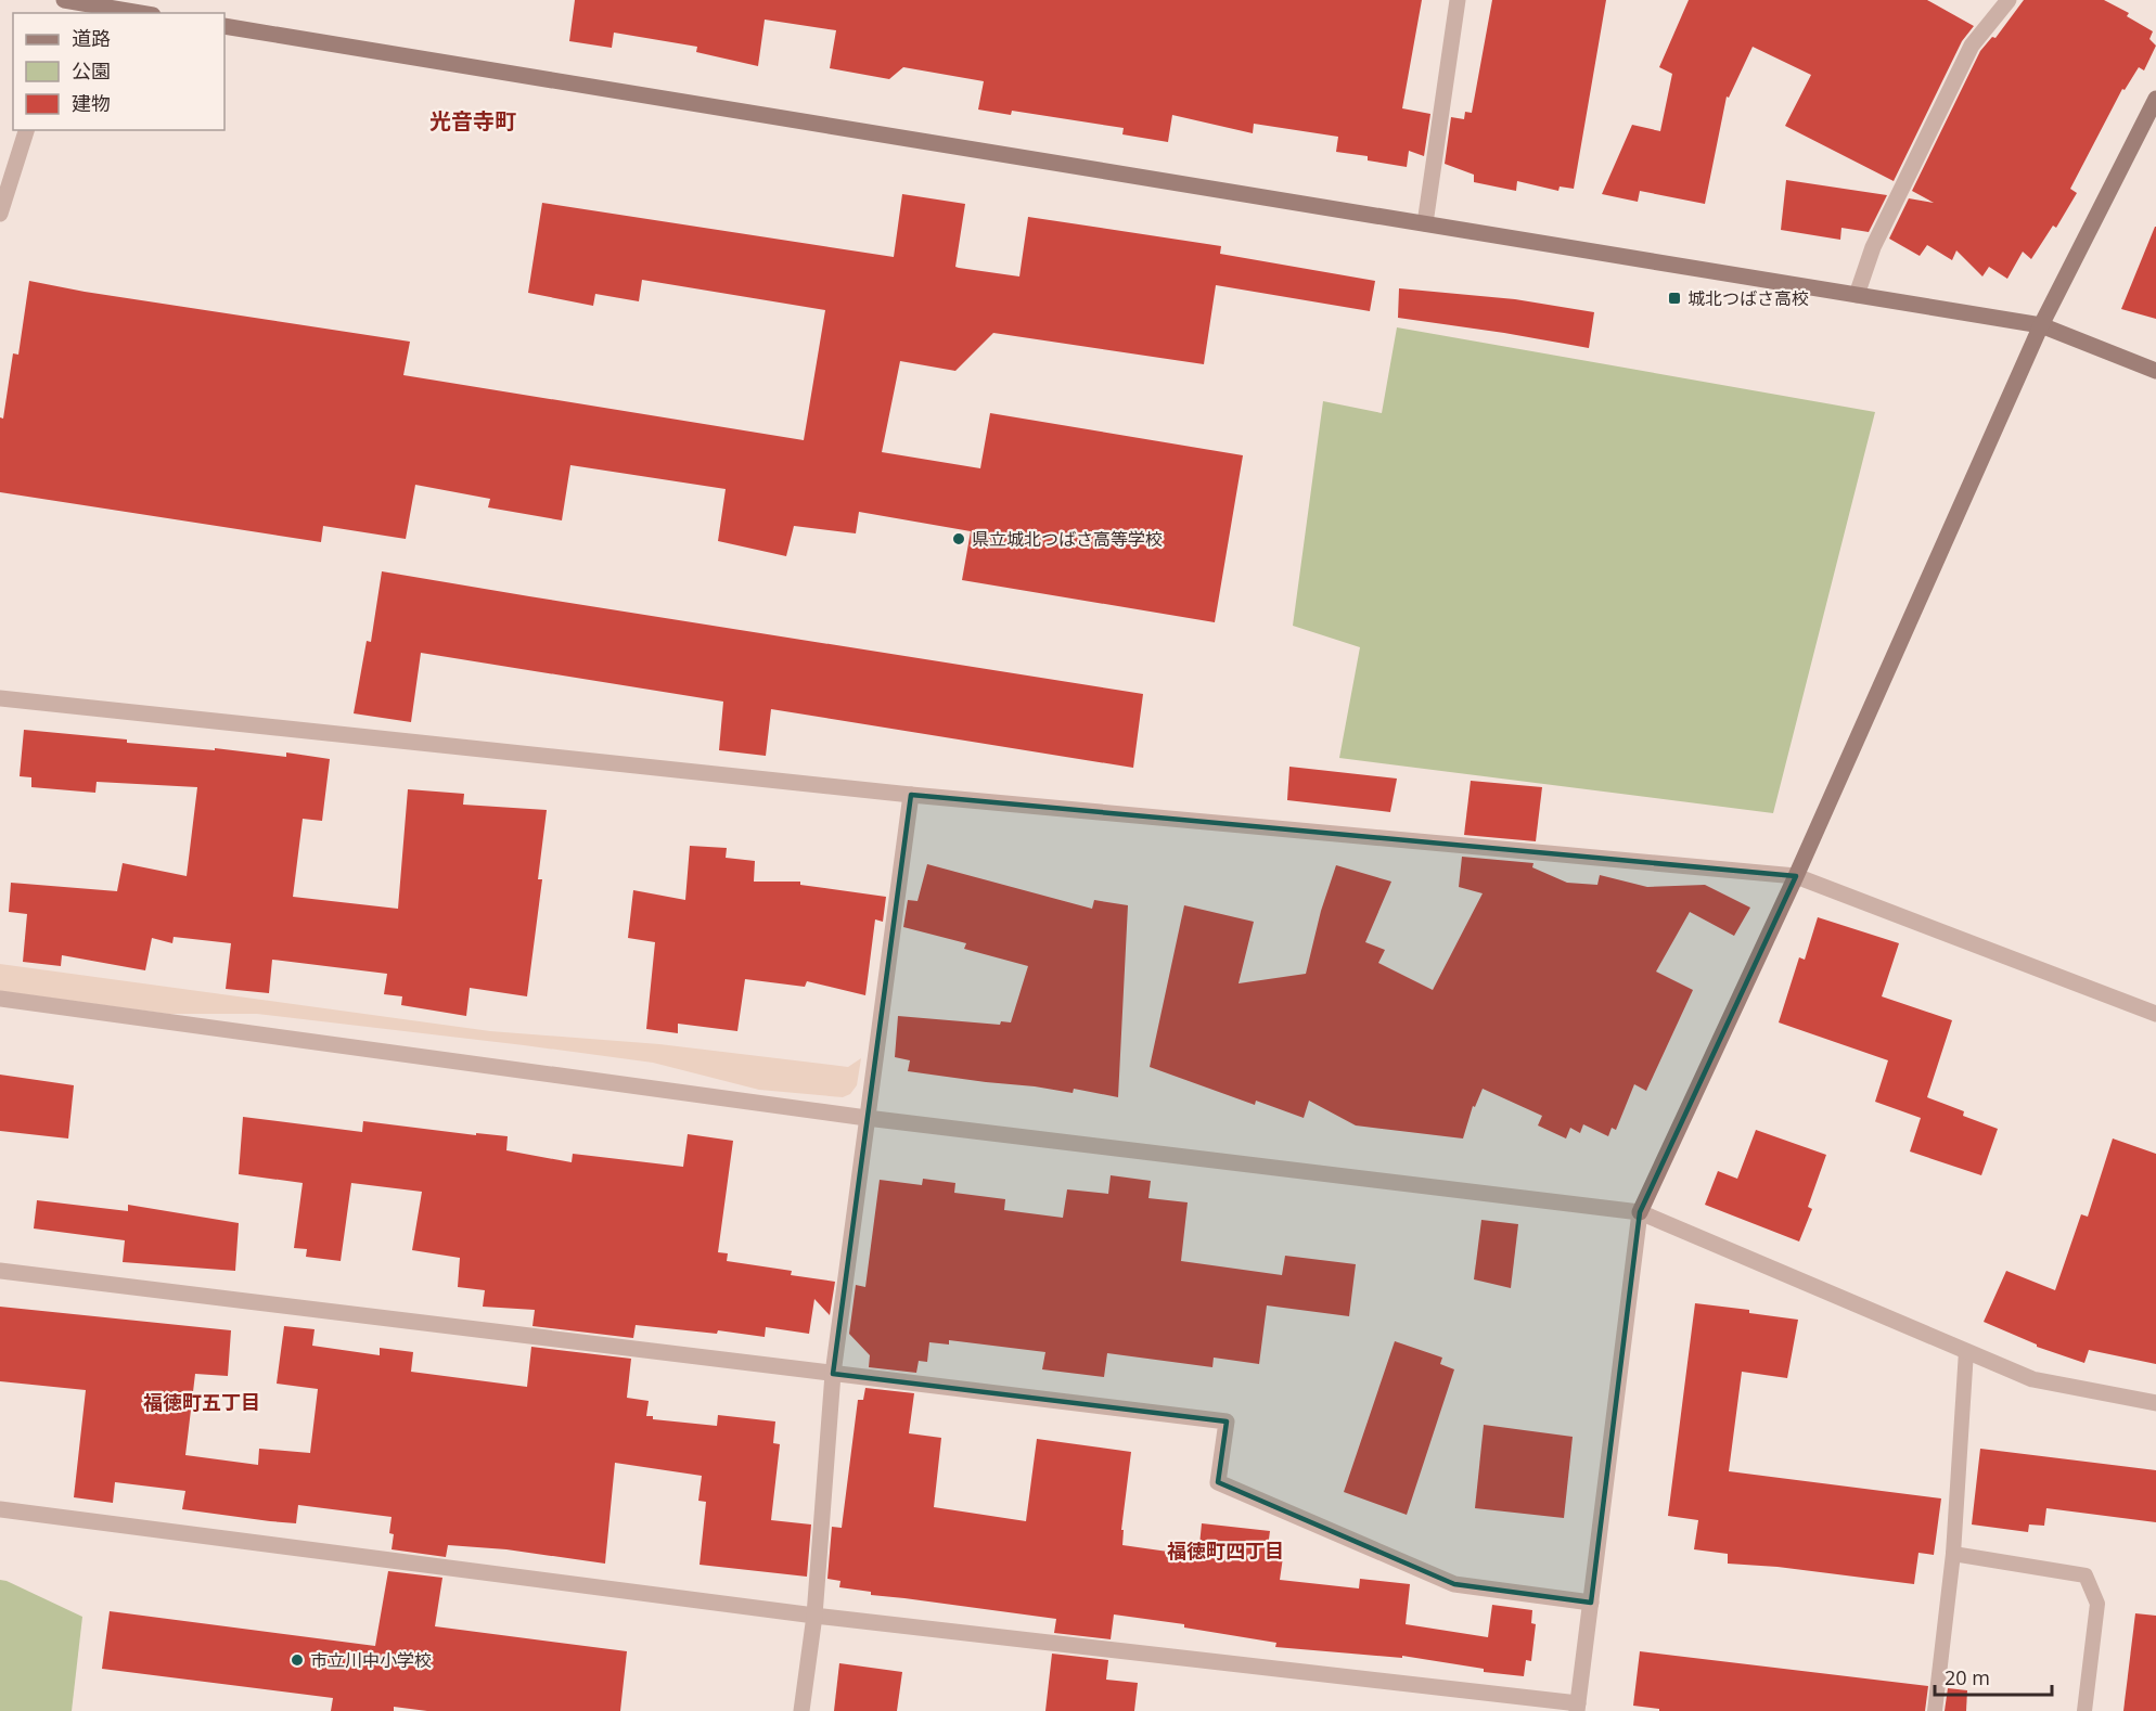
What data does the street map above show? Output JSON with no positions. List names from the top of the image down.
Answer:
{
  "districts": ["光音寺町", "福徳町五丁目", "福徳町四丁目"],
  "places": {
    "transit": ["城北つばさ高校"],
    "other": ["県立城北つばさ高等学校", "市立川中小学校"]
  },
  "legend": ["道路", "公園", "建物"],
  "scale_bar": "20 m"
}
